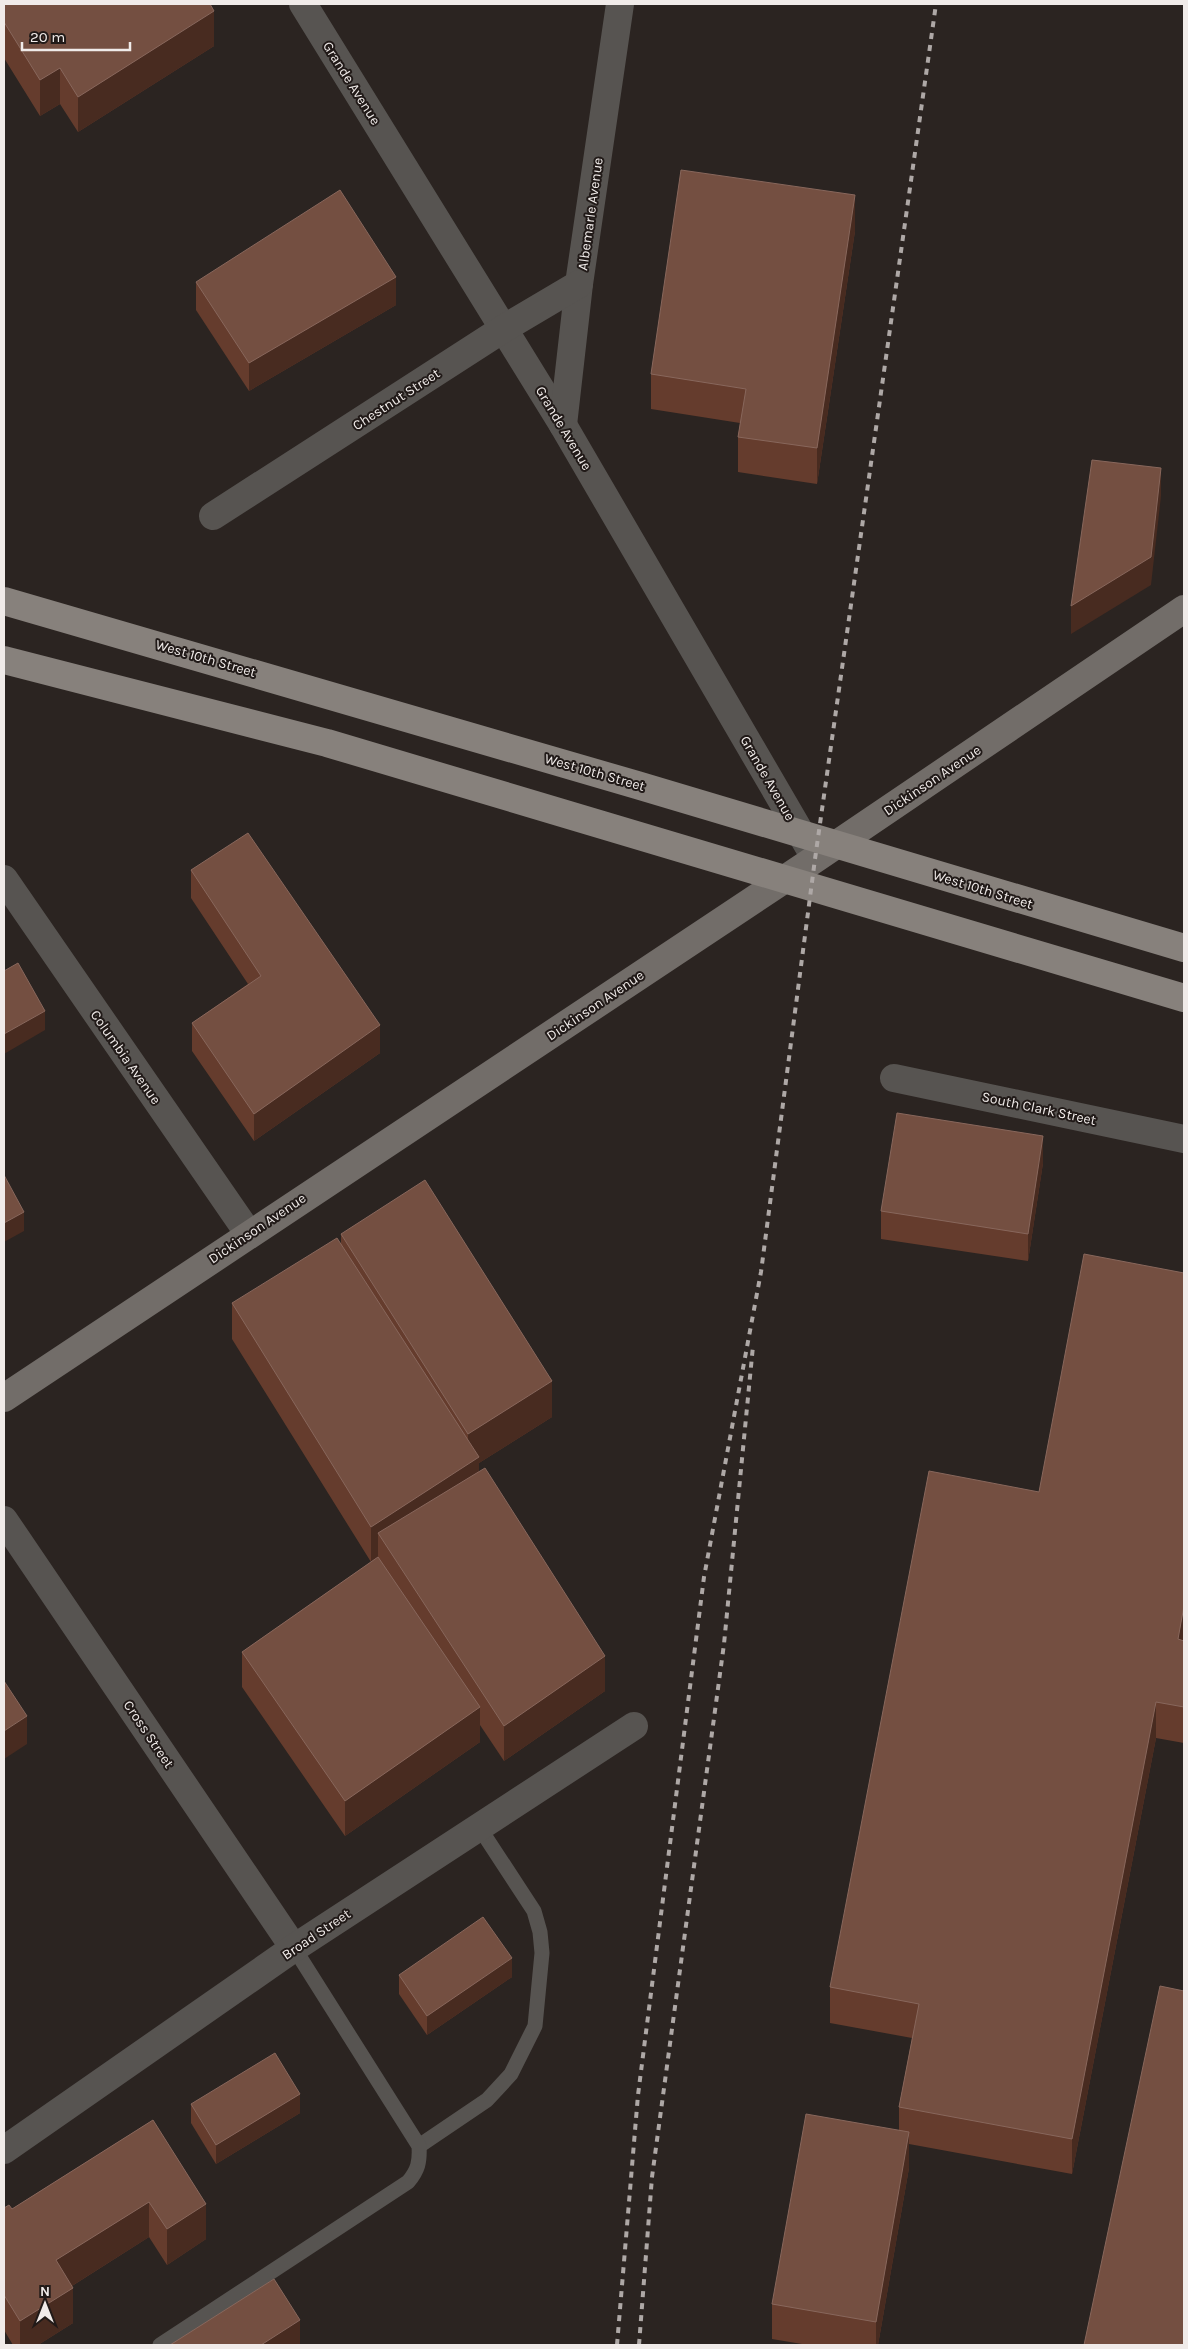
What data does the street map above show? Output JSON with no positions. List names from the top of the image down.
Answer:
{
  "streets": {
    "main road": ["West 10th Street", "Dickinson Avenue"],
    "street": [
      "Grande Avenue",
      "Albemarle Avenue",
      "Chestnut Street",
      "Columbia Avenue",
      "South Clark Street",
      "Cross Street",
      "Broad Street"
    ]
  },
  "crossings": [
    ["Grande Avenue", "Albemarle Avenue"],
    ["Grande Avenue", "Chestnut Street"],
    ["Grande Avenue", "Dickinson Avenue"],
    ["Albemarle Avenue", "Chestnut Street"],
    ["Dickinson Avenue", "Columbia Avenue"],
    ["Cross Street", "Broad Street"]
  ],
  "scale_bar": "20 m",
  "north": "top"
}
